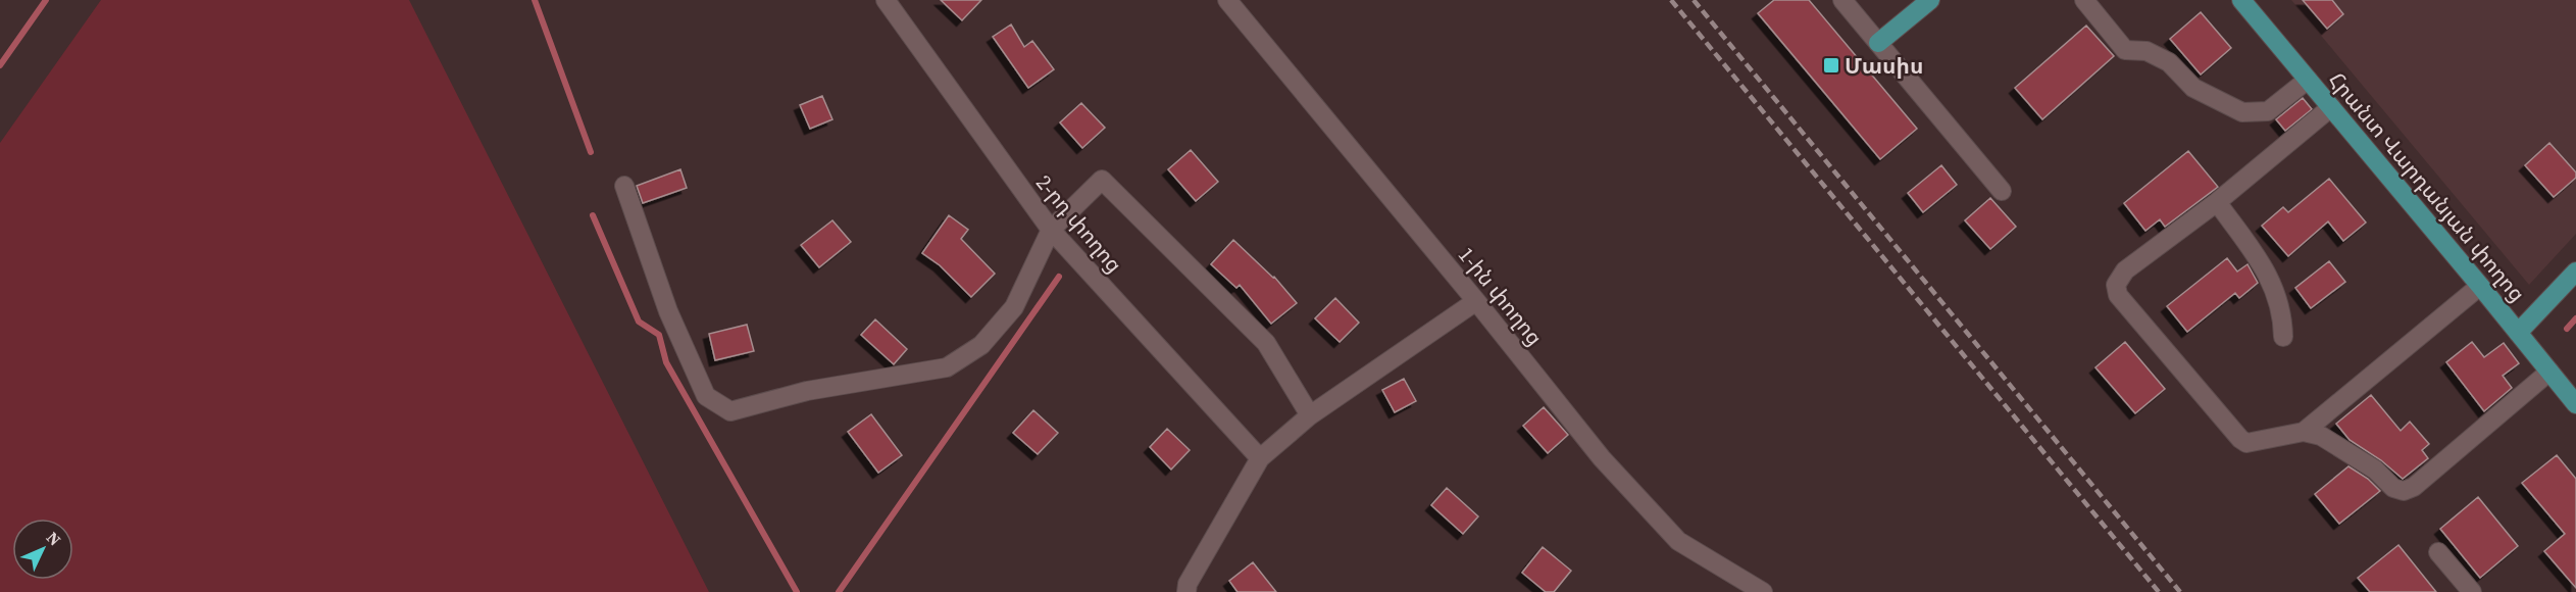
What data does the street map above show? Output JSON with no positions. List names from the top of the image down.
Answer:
{
  "streets": {
    "main road": ["Հրանտ Վարդանյան փողոց"],
    "street": ["2-րդ փողոց", "1-ին փողոց"]
  },
  "places": {
    "transit": ["Մասիս"]
  },
  "north": "top right"
}
